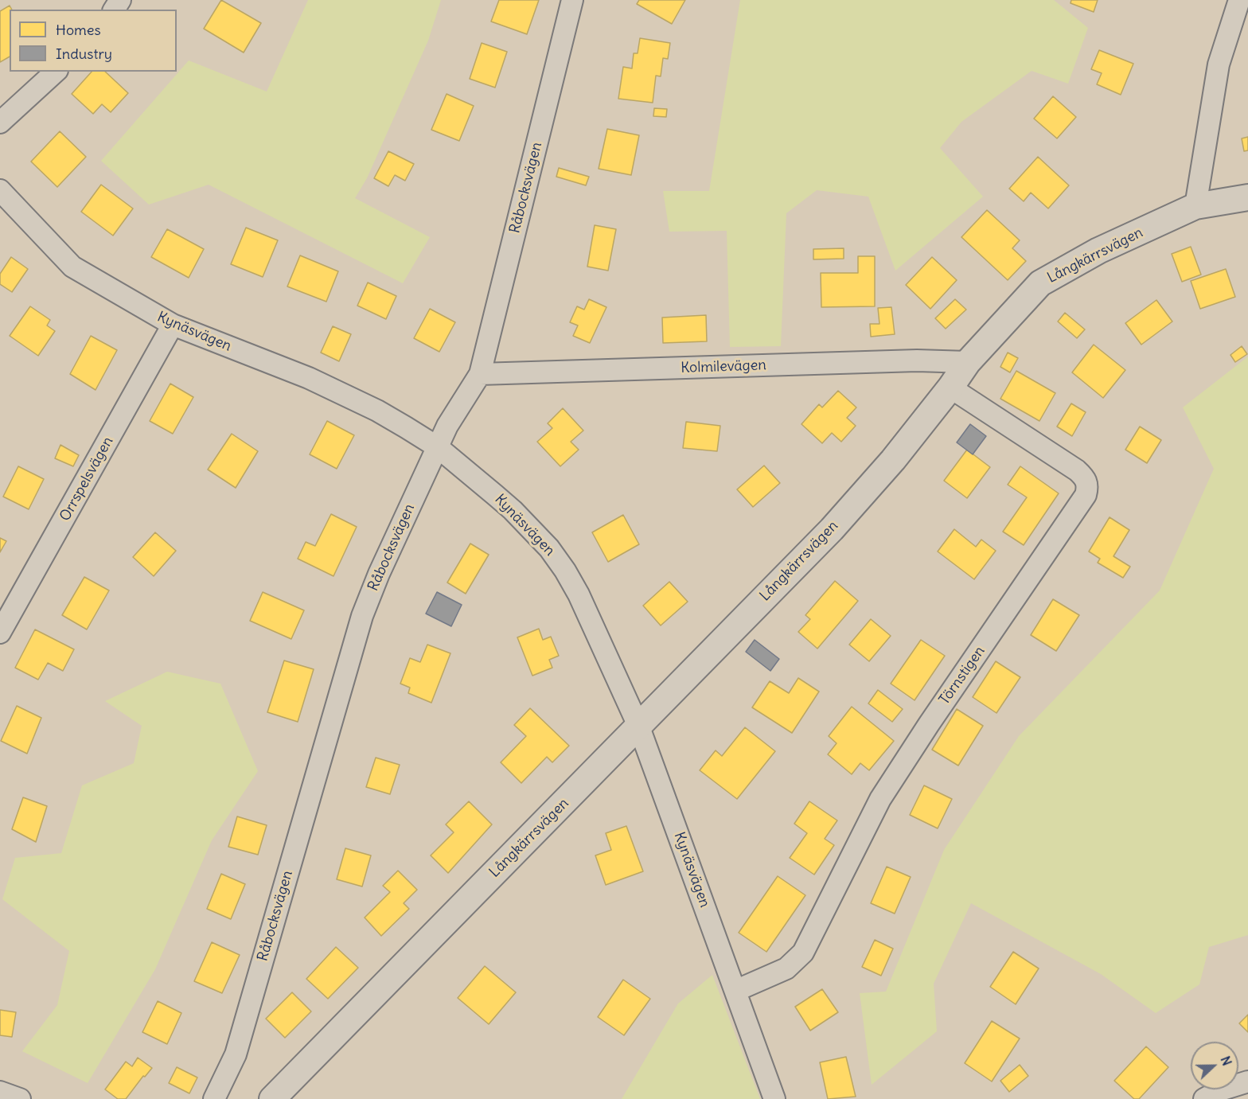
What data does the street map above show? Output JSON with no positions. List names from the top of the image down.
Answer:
{
  "streets": {
    "street": [
      "Råbocksvägen",
      "Långkärrsvägen",
      "Kynäsvägen",
      "Kolmilevägen",
      "Orrspelsvägen",
      "Törnstigen"
    ]
  },
  "crossings": [
    ["Råbocksvägen", "Kynäsvägen"],
    ["Råbocksvägen", "Kolmilevägen"],
    ["Långkärrsvägen", "Kynäsvägen"],
    ["Långkärrsvägen", "Kolmilevägen"],
    ["Långkärrsvägen", "Törnstigen"],
    ["Kynäsvägen", "Orrspelsvägen"],
    ["Kynäsvägen", "Törnstigen"]
  ],
  "legend": ["Homes", "Industry"],
  "north": "right"
}
